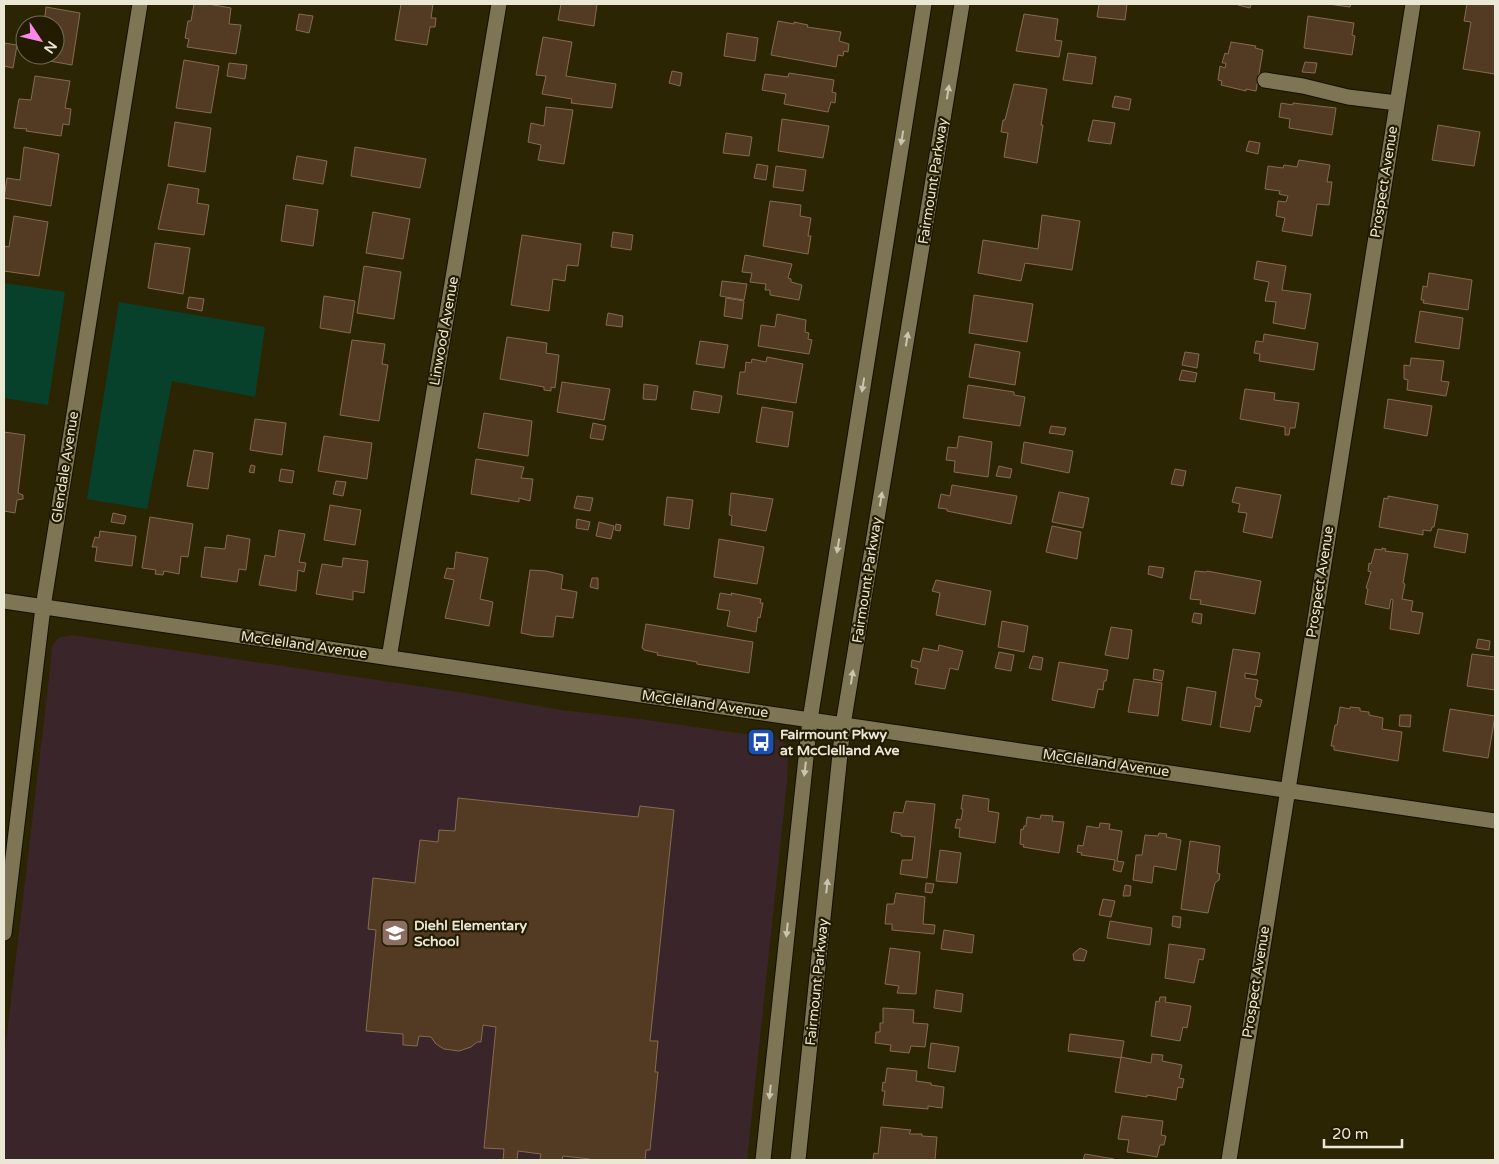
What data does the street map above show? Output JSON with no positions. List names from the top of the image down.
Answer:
{
  "streets": {
    "street": [
      "Fairmount Parkway",
      "Prospect Avenue",
      "Linwood Avenue",
      "Glendale Avenue",
      "McClelland Avenue"
    ]
  },
  "crossings": [
    ["Fairmount Parkway", "McClelland Avenue"],
    ["Prospect Avenue", "McClelland Avenue"],
    ["Linwood Avenue", "McClelland Avenue"],
    ["Glendale Avenue", "McClelland Avenue"]
  ],
  "places": {
    "bus stop": ["Fairmount Pkwy at McClelland Ave"],
    "school or university": ["Diehl Elementary School"]
  },
  "scale_bar": "20 m",
  "north": "bottom right"
}
